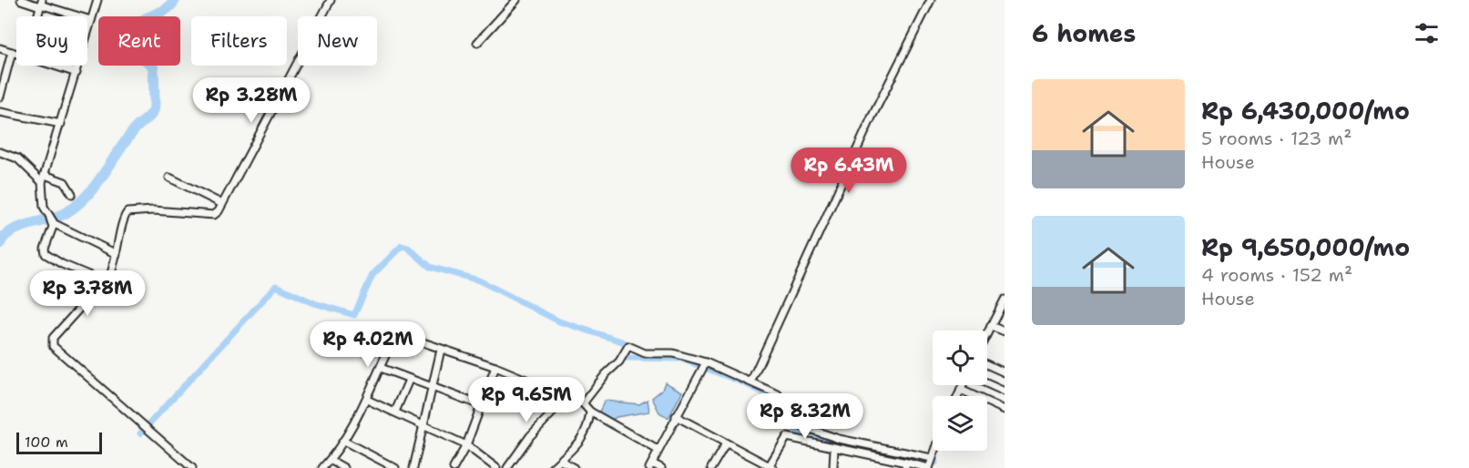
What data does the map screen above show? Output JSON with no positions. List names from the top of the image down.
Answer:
{
  "scale_bar": "100 m",
  "page": {
    "heading": "6 homes",
    "chip": [
      "Buy",
      "Rent",
      "Filters",
      "New"
    ],
    "list": [
      {
        "name": "Rp 6,430,000/mo",
        "note": "5 rooms · 123 m² · House"
      },
      {
        "name": "Rp 9,650,000/mo",
        "note": "4 rooms · 152 m² · House"
      }
    ],
    "price": [
      "Rp 3.28M",
      "Rp 6.43M",
      "Rp 3.78M",
      "Rp 4.02M",
      "Rp 9.65M",
      "Rp 8.32M"
    ],
    "scale": "100 m"
  }
}
